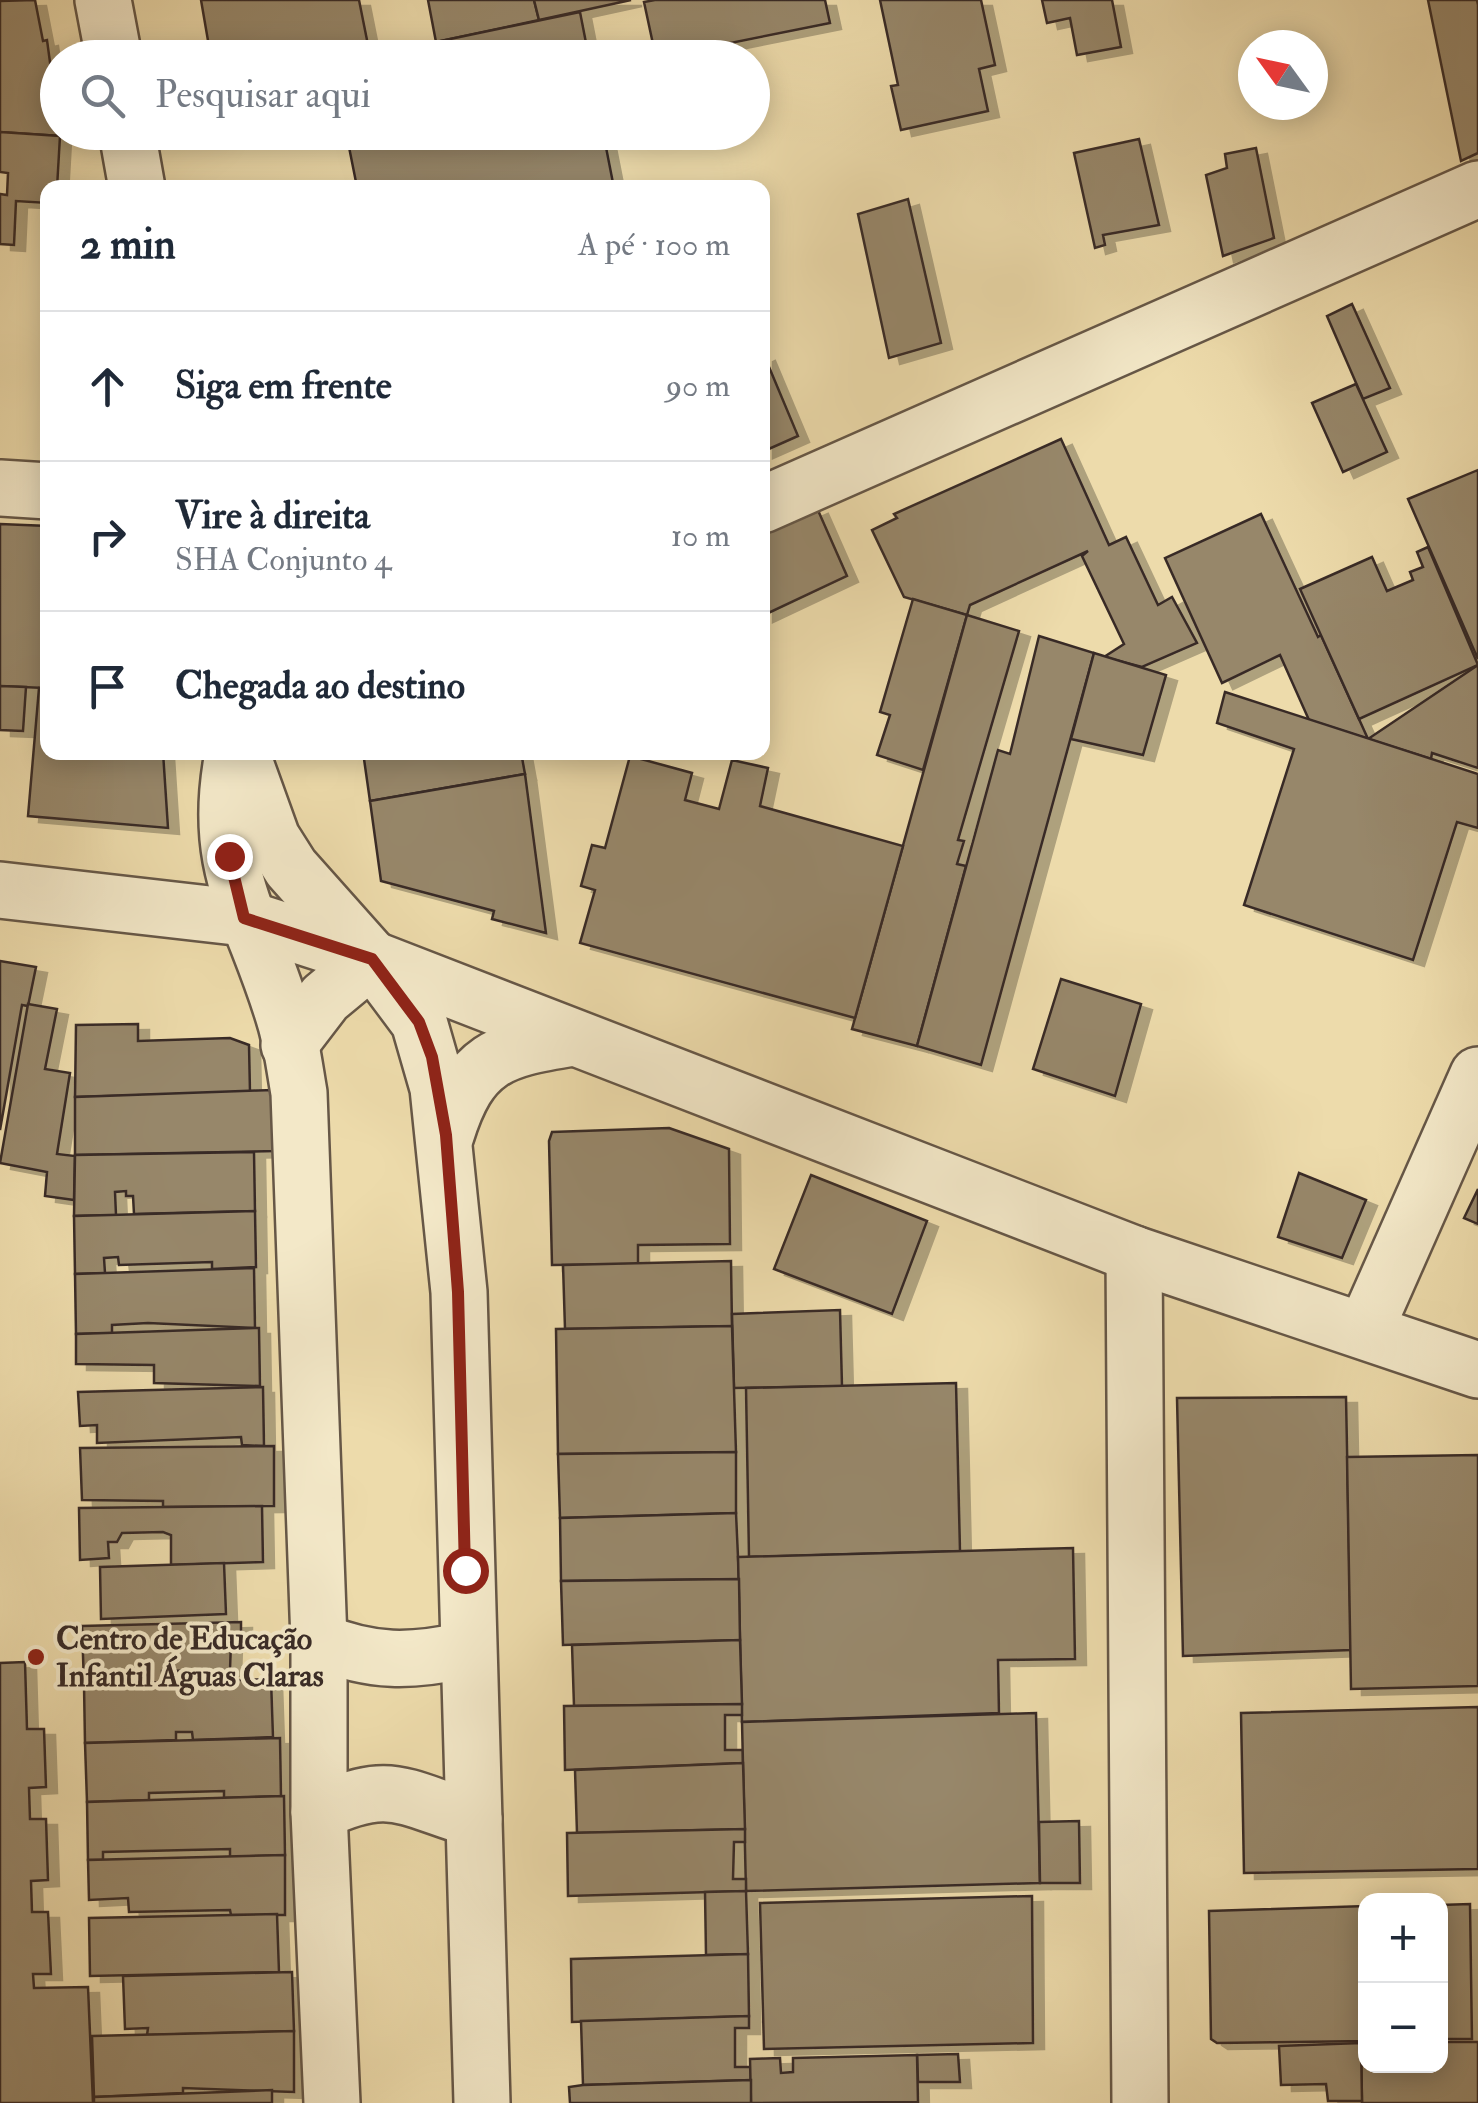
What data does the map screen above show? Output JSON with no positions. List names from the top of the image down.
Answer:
{
  "places": ["Centro de Educação Infantil Águas Claras"],
  "north": "top left",
  "page": {
    "search": "Pesquisar aqui",
    "heading": ["2 min", "A pé · 100 m"],
    "list": [
      ["Siga em frente", "90 m"],
      ["Vire à direita", "SHA Conjunto 4", "10 m"],
      "Chegada ao destino"
    ],
    "map_buttons": ["+", "−"]
  }
}
